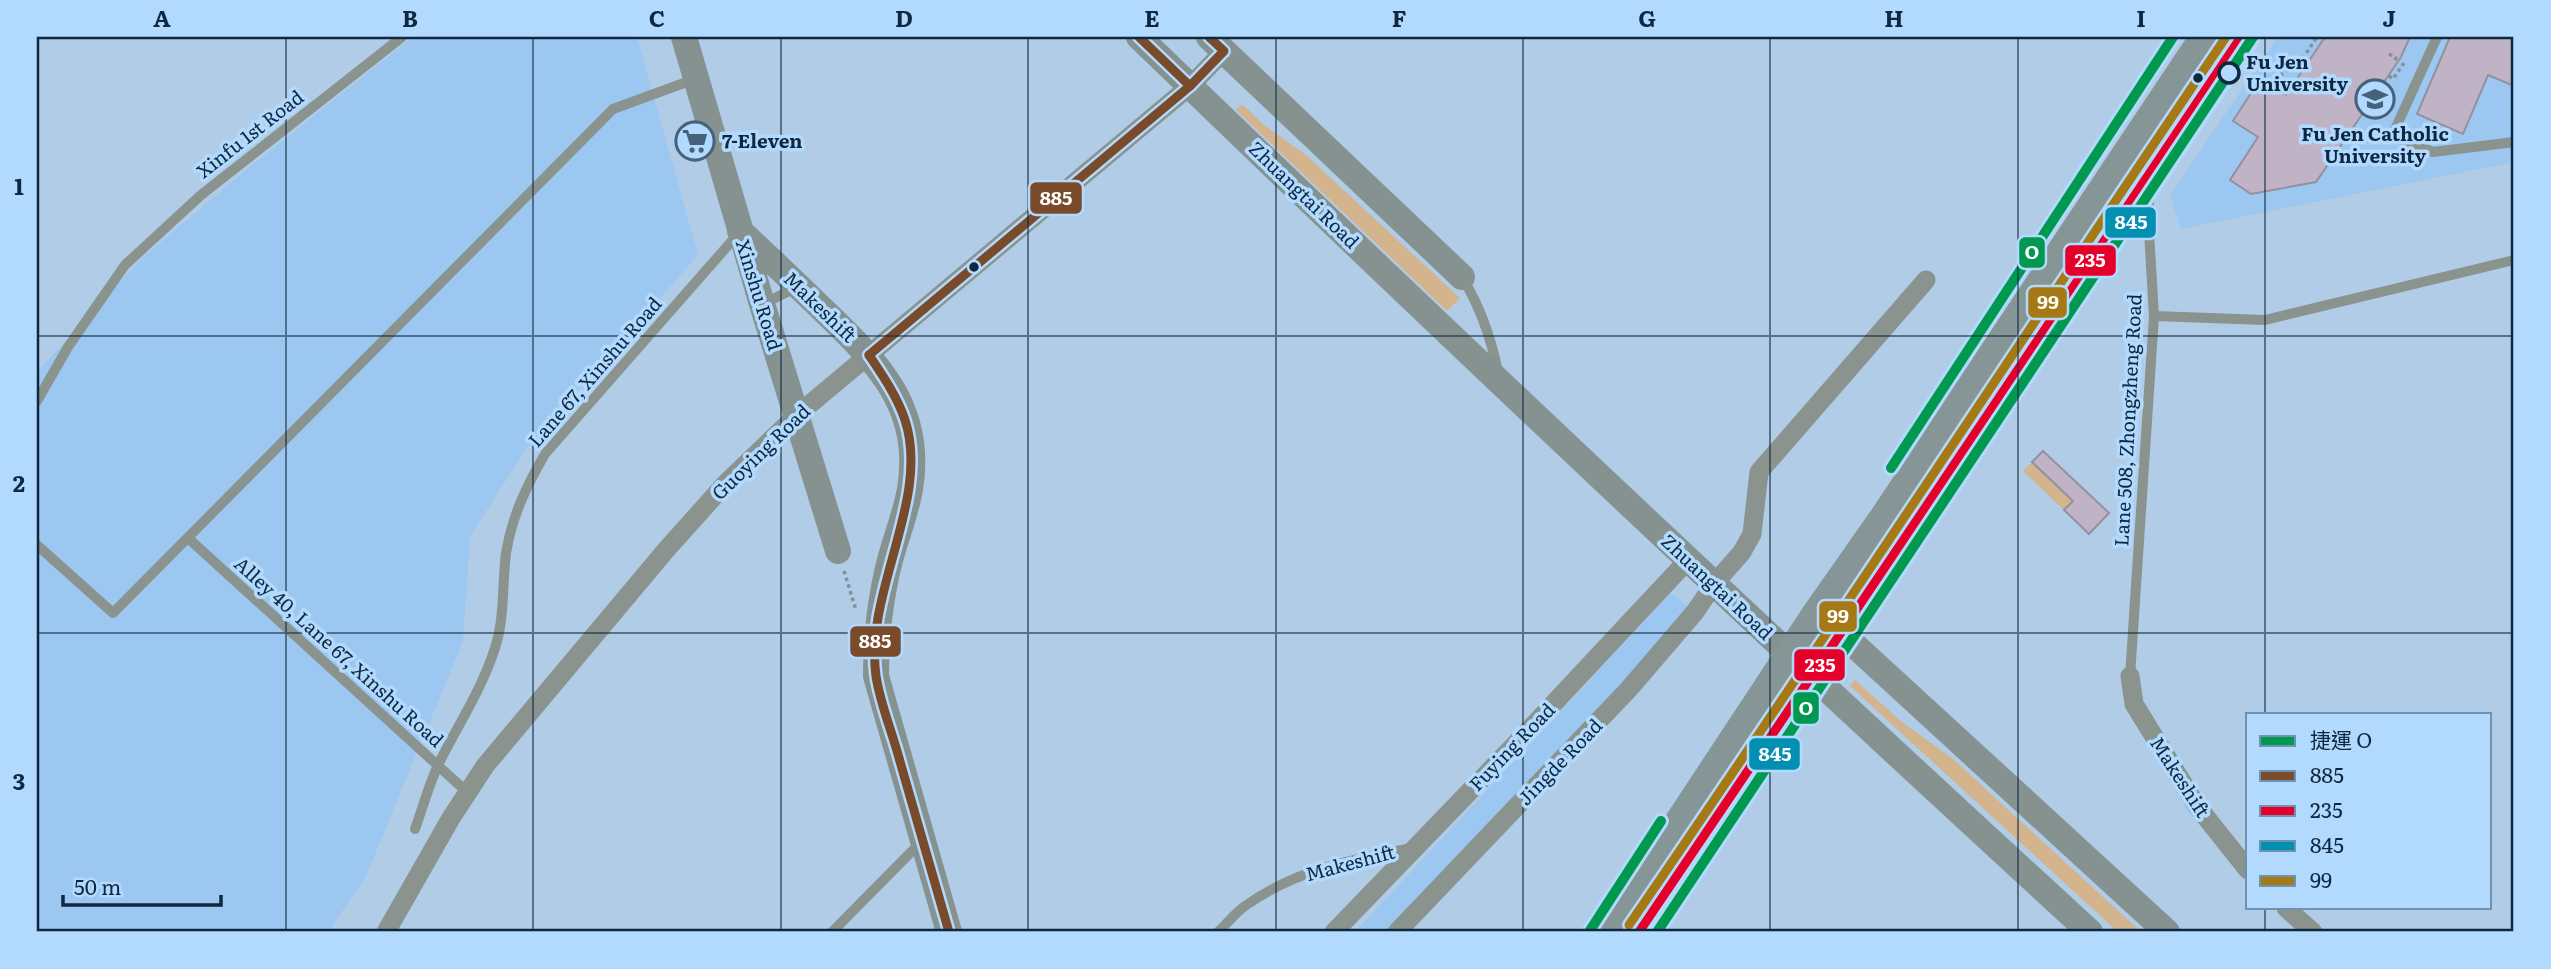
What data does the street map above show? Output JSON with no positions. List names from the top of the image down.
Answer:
{
  "streets": {
    "street": [
      "Zhuangtai Road",
      "Xinshu Road",
      "Makeshift",
      "Guoying Road",
      "Fuying Road",
      "Jingde Road"
    ],
    "lane": [
      "Xinfu 1st Road",
      "Lane 67, Xinshu Road",
      "Lane 508, Zhongzheng Road",
      "Alley 40, Lane 67, Xinshu Road"
    ]
  },
  "crossings": [
    ["Zhuangtai Road", "Guoying Road"],
    ["Zhuangtai Road", "Fuying Road"],
    ["Zhuangtai Road", "Jingde Road"],
    ["Xinshu Road", "Makeshift"],
    ["Xinshu Road", "Lane 67, Xinshu Road"],
    ["Xinshu Road", "Guoying Road"],
    ["Makeshift", "Lane 67, Xinshu Road"],
    ["Makeshift", "Lane 508, Zhongzheng Road"],
    ["Makeshift", "Guoying Road"],
    ["Makeshift", "Fuying Road"],
    ["Lane 67, Xinshu Road", "Alley 40, Lane 67, Xinshu Road"],
    ["Guoying Road", "Alley 40, Lane 67, Xinshu Road"]
  ],
  "places": {
    "other": ["Fu Jen University"],
    "school or university": ["Fu Jen Catholic University"],
    "supermarket": ["7-Eleven"]
  },
  "lines": [
    "metro line O",
    "transit line 885",
    "transit line 235",
    "transit line 99",
    "transit line 845"
  ],
  "legend": [
    "捷運 O",
    "885",
    "235",
    "845",
    "99"
  ],
  "scale_bar": "50 m",
  "grid": {
    "columns": [
      "A",
      "B",
      "C",
      "D",
      "E",
      "F",
      "G",
      "H",
      "I",
      "J"
    ],
    "rows": ["1", "2", "3"]
  }
}
